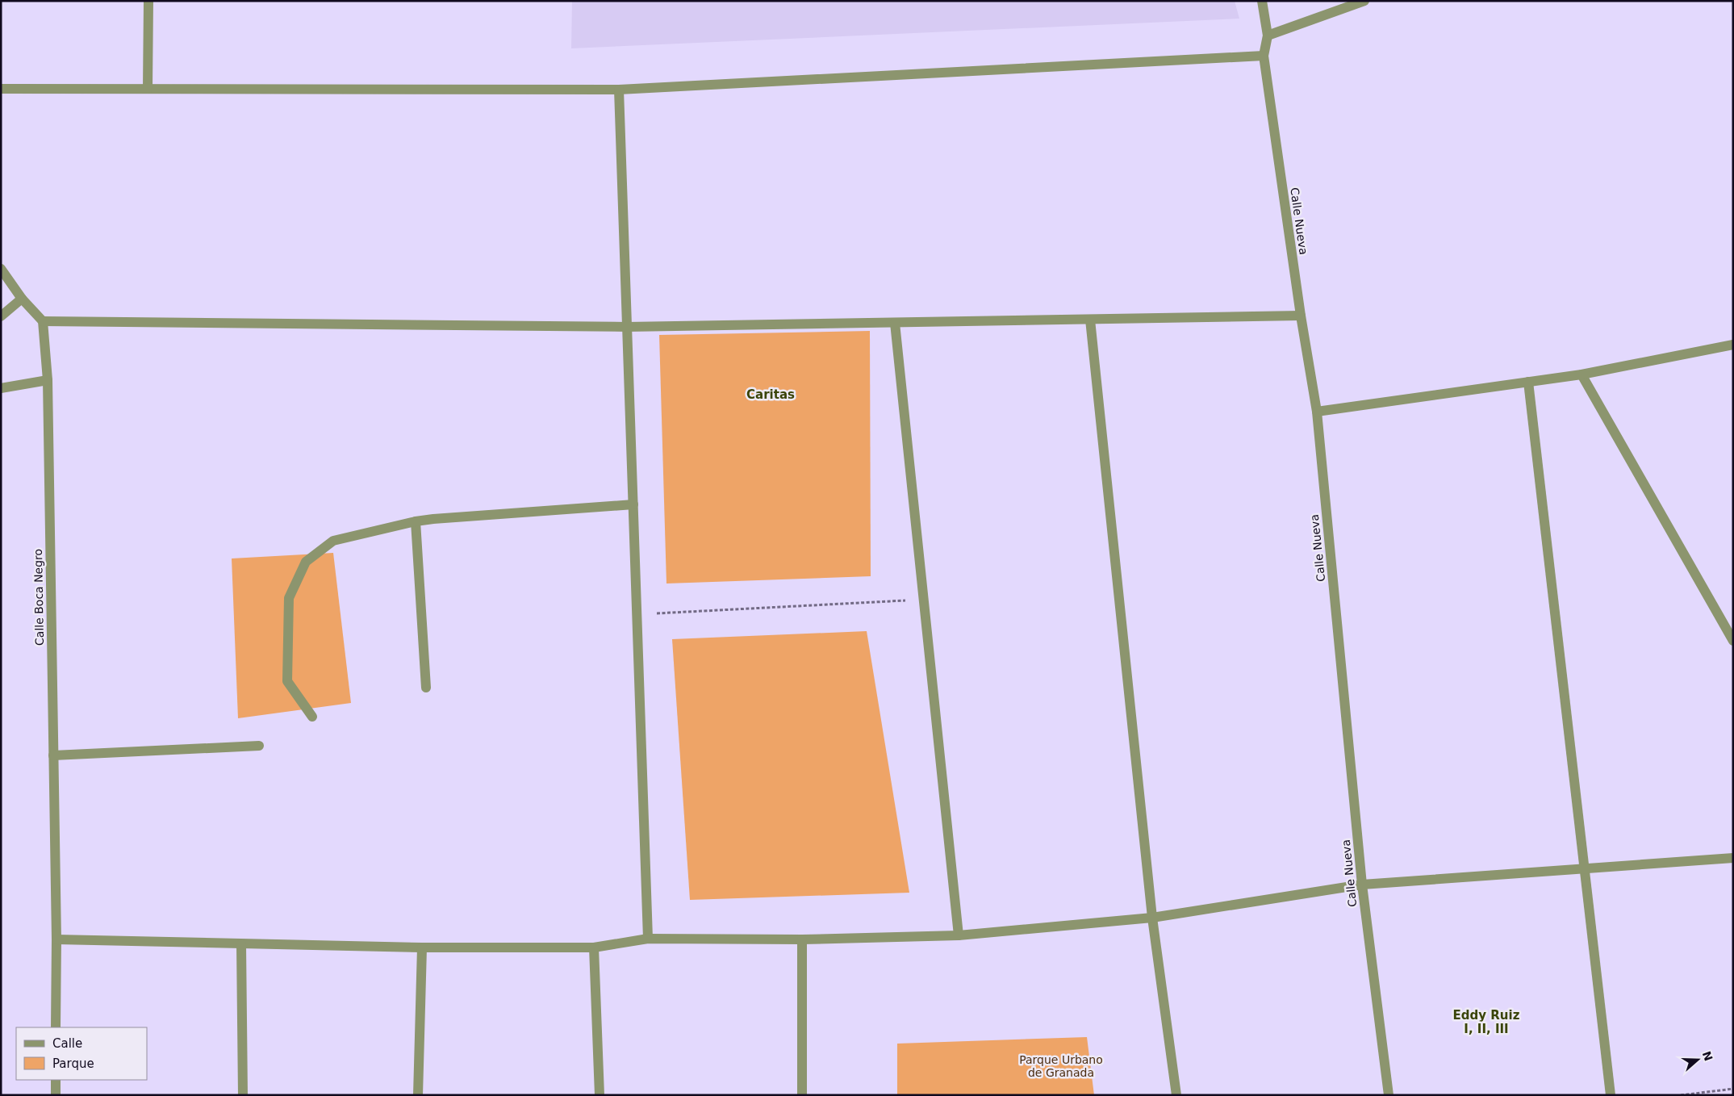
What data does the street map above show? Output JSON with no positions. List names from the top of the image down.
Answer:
{
  "streets": {
    "street": ["Calle Nueva", "Calle Boca Negro"]
  },
  "districts": ["Caritas", "Eddy Ruiz I, II, III"],
  "parks": ["Parque Urbano de Granada"],
  "legend": ["Calle", "Parque"],
  "north": "right"
}
